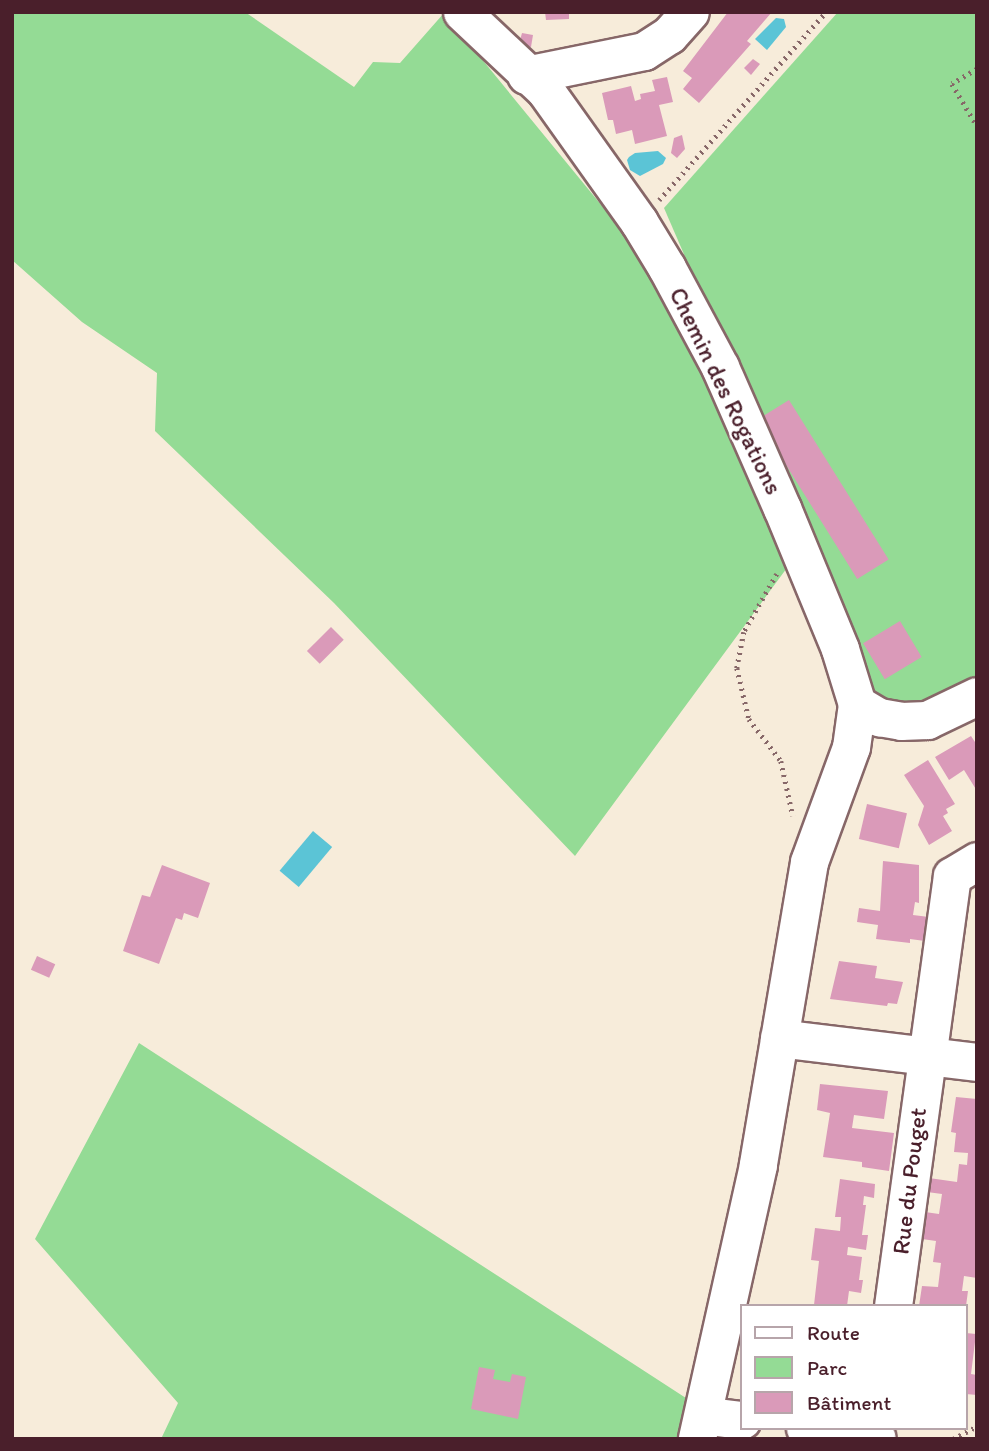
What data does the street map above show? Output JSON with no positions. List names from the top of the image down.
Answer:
{
  "streets": {
    "street": ["Chemin des Rogations", "Rue du Pouget"]
  },
  "legend": ["Route", "Parc", "Bâtiment"]
}
